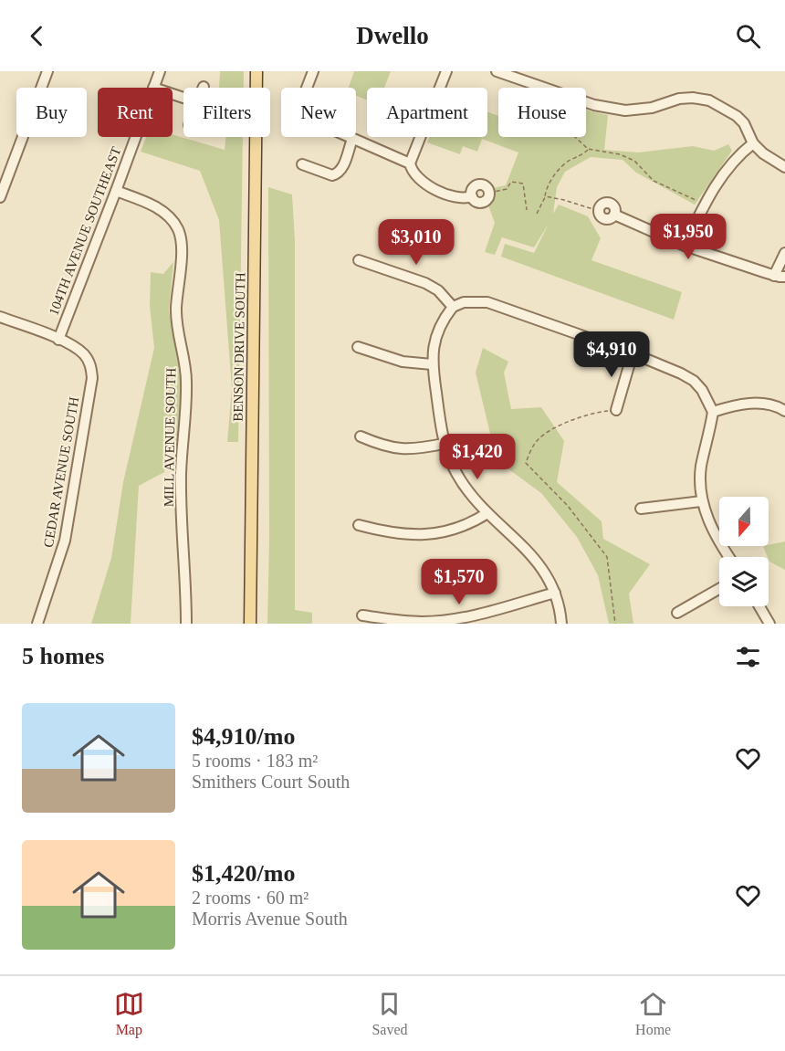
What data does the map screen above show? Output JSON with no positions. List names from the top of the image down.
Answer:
{
  "streets": {
    "main road": ["BENSON DRIVE SOUTH"],
    "street": ["104TH AVENUE SOUTHEAST", "MILL AVENUE SOUTH", "CEDAR AVENUE SOUTH"]
  },
  "crossings": [
    ["104TH AVENUE SOUTHEAST", "MILL AVENUE SOUTH"],
    ["104TH AVENUE SOUTHEAST", "CEDAR AVENUE SOUTH"]
  ],
  "north": "bottom",
  "page": {
    "header": "Dwello",
    "chip": [
      "Buy",
      "Rent",
      "Filters",
      "New",
      "Apartment",
      "House"
    ],
    "price": [
      "$1,950",
      "$3,010",
      "$4,910",
      "$1,420",
      "$1,570"
    ],
    "heading": "5 homes",
    "list": [
      {
        "name": "$4,910/mo",
        "note": "5 rooms · 183 m² · Smithers Court South"
      },
      {
        "name": "$1,420/mo",
        "note": "2 rooms · 60 m² · Morris Avenue South"
      }
    ],
    "tabs": ["Map", "Saved", "Home"]
  }
}
